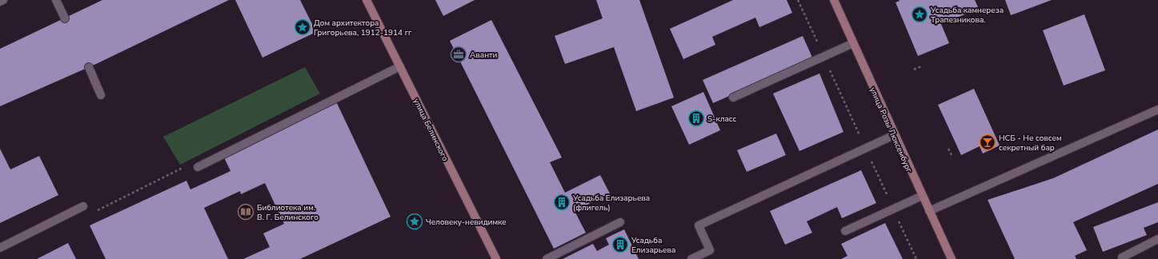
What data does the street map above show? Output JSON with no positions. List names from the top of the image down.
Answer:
{
  "streets": {
    "main road": ["улица Белинского", "улица Розы Люксембург"]
  },
  "places": {
    "place": ["Усадьба камнереза Трапезникова.", "Дом архитектора Григорьева, 1912-1914 гг", "Человеку-невидимке"],
    "office": ["Аванти"],
    "building": ["S-класс", "Усадьба Елизарьева (флигель)", "Усадьба Елизарьева"],
    "bar": ["НСБ - Не совсем секретный бар"],
    "library": ["Библиотека им. В. Г. Белинского"]
  }
}
